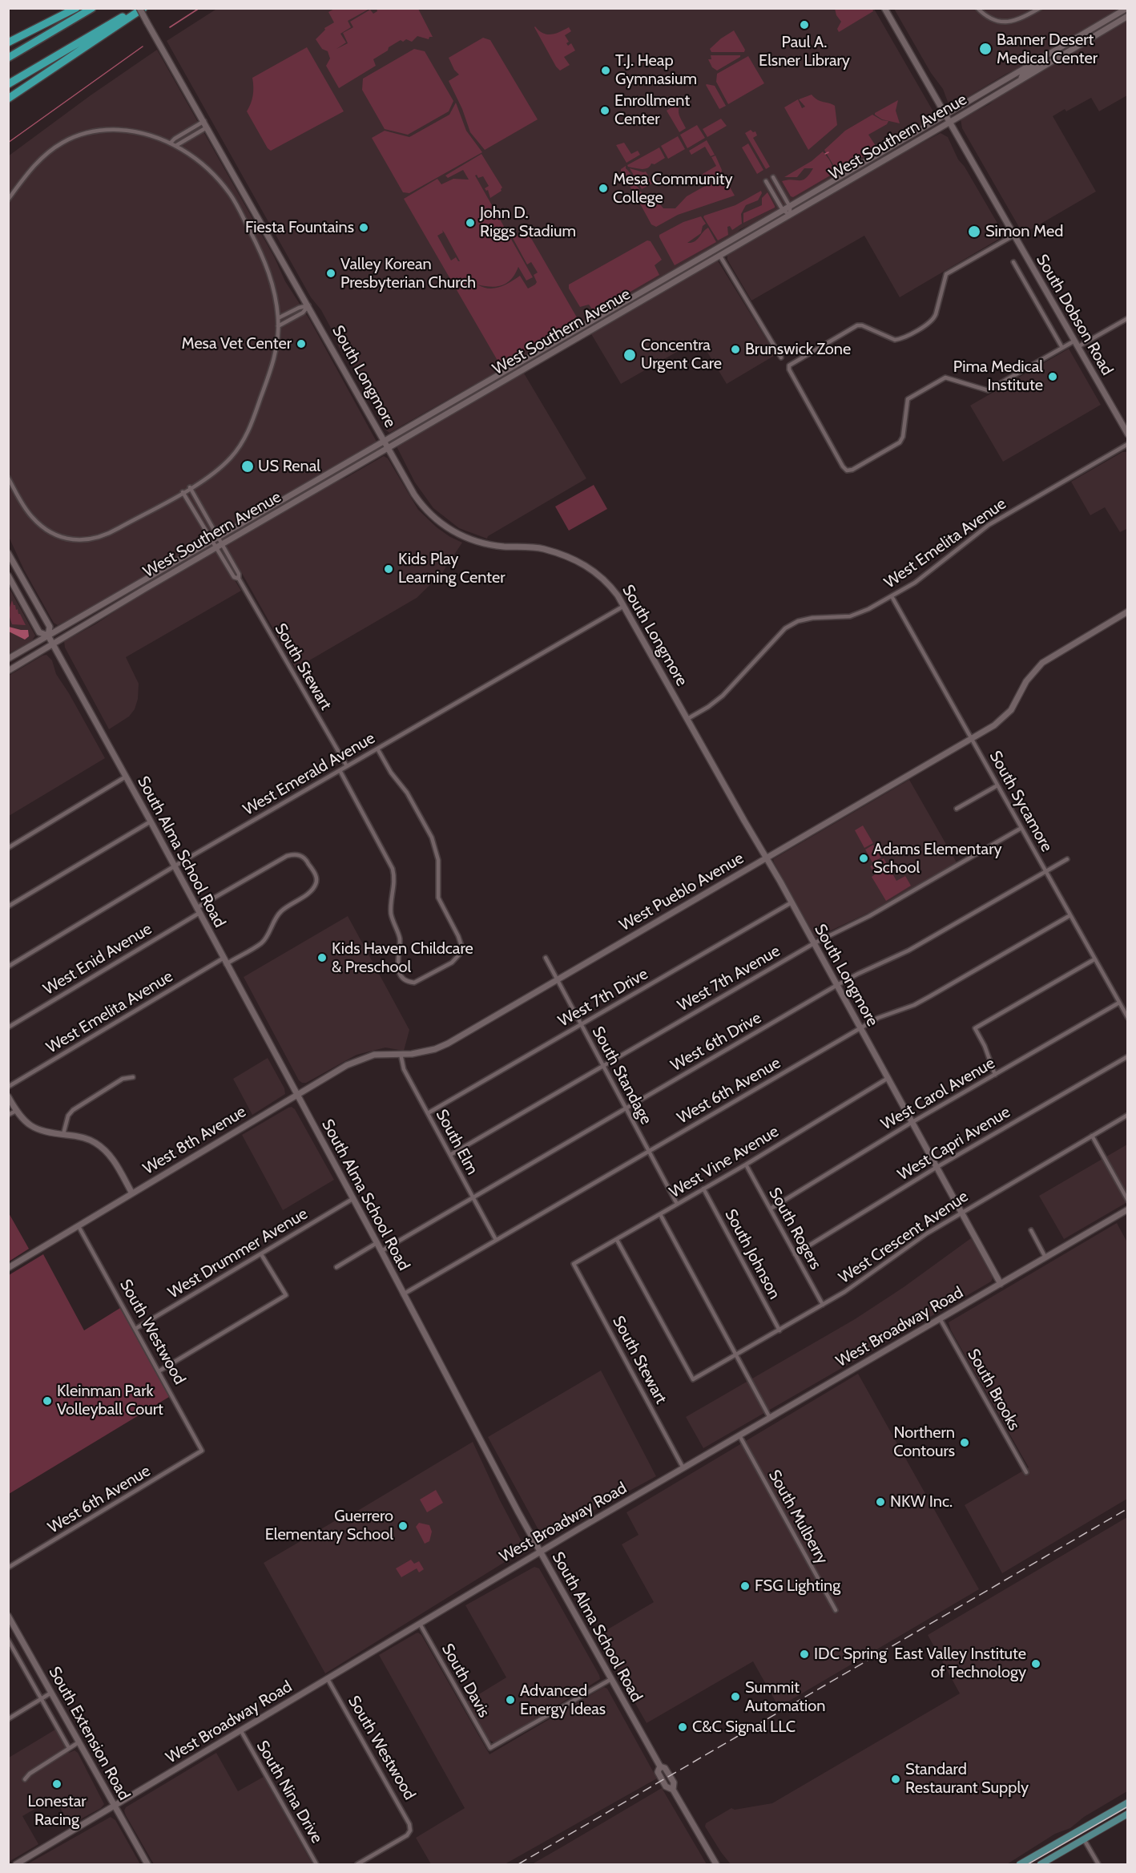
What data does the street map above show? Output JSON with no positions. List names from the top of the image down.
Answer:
{
  "streets": {
    "main road": [
      "West Southern Avenue",
      "South Dobson Road",
      "South Longmore",
      "South Alma School Road",
      "West Pueblo Avenue",
      "West 8th Avenue",
      "West Broadway Road",
      "South Extension Road"
    ],
    "street": [
      "West Emelita Avenue",
      "South Stewart",
      "West Emerald Avenue",
      "South Sycamore",
      "West Enid Avenue",
      "West 7th Avenue",
      "West 7th Drive",
      "West 6th Drive",
      "South Standage",
      "West 6th Avenue",
      "West Carol Avenue",
      "South Elm",
      "West Capri Avenue",
      "West Vine Avenue",
      "South Rogers",
      "West Crescent Avenue",
      "West Drummer Avenue",
      "South Johnson",
      "South Westwood",
      "South Brooks",
      "South Mulberry",
      "South Davis",
      "South Nina Drive"
    ]
  },
  "crossings": [
    ["West Southern Avenue", "South Dobson Road"],
    ["West Southern Avenue", "South Longmore"],
    ["West Southern Avenue", "South Stewart"],
    ["West Southern Avenue", "South Alma School Road"],
    ["South Longmore", "West Emelita Avenue"],
    ["South Longmore", "West Emerald Avenue"],
    ["South Longmore", "West Pueblo Avenue"],
    ["South Longmore", "West 7th Avenue"],
    ["South Longmore", "West 7th Drive"],
    ["South Longmore", "West 6th Drive"],
    ["South Longmore", "West 6th Avenue"],
    ["South Longmore", "West Carol Avenue"],
    ["South Longmore", "West Capri Avenue"],
    ["South Longmore", "West Vine Avenue"],
    ["South Longmore", "West Crescent Avenue"],
    ["South Longmore", "West Broadway Road"],
    ["West Emelita Avenue", "South Sycamore"],
    ["West Emelita Avenue", "South Alma School Road"],
    ["West Emelita Avenue", "West Enid Avenue"],
    ["South Stewart", "West Emerald Avenue"],
    ["South Stewart", "West Vine Avenue"],
    ["South Stewart", "West Broadway Road"],
    ["West Emerald Avenue", "South Alma School Road"],
    ["South Sycamore", "West Pueblo Avenue"],
    ["South Sycamore", "West 7th Avenue"],
    ["South Sycamore", "West 6th Drive"],
    ["South Sycamore", "West 6th Avenue"],
    ["South Sycamore", "West Carol Avenue"],
    ["South Alma School Road", "West Enid Avenue"],
    ["South Alma School Road", "West 6th Drive"],
    ["South Alma School Road", "West 6th Avenue"],
    ["South Alma School Road", "West 8th Avenue"],
    ["South Alma School Road", "West Drummer Avenue"],
    ["South Alma School Road", "West Broadway Road"],
    ["South Alma School Road", "South Davis"],
    ["West Pueblo Avenue", "South Standage"],
    ["West Pueblo Avenue", "West 8th Avenue"],
    ["West Pueblo Avenue", "South Elm"],
    ["West 7th Avenue", "South Standage"],
    ["West 7th Avenue", "South Elm"],
    ["West 7th Drive", "South Standage"],
    ["West 7th Drive", "South Elm"],
    ["West 6th Drive", "South Standage"],
    ["West 6th Drive", "South Elm"],
    ["South Standage", "West 6th Avenue"],
    ["South Standage", "West Vine Avenue"],
    ["West 6th Avenue", "South Elm"],
    ["West 6th Avenue", "South Westwood"],
    ["West Carol Avenue", "South Rogers"],
    ["West 8th Avenue", "South Elm"],
    ["West 8th Avenue", "South Westwood"],
    ["West Capri Avenue", "South Rogers"],
    ["West Vine Avenue", "South Rogers"],
    ["West Vine Avenue", "West Crescent Avenue"],
    ["West Vine Avenue", "South Johnson"],
    ["South Rogers", "West Crescent Avenue"],
    ["West Crescent Avenue", "South Johnson"],
    ["West Drummer Avenue", "South Westwood"],
    ["West Broadway Road", "South Westwood"],
    ["West Broadway Road", "South Brooks"],
    ["West Broadway Road", "South Mulberry"],
    ["West Broadway Road", "South Davis"],
    ["West Broadway Road", "South Extension Road"],
    ["West Broadway Road", "South Nina Drive"]
  ],
  "places": [
    "Paul A. Elsner Library",
    "Banner Desert Medical Center",
    "T.J. Heap Gymnasium",
    "Enrollment Center",
    "Mesa Community College",
    "John D. Riggs Stadium",
    "Fiesta Fountains",
    "Simon Med",
    "Valley Korean Presbyterian Church",
    "Mesa Vet Center",
    "Brunswick Zone",
    "Concentra Urgent Care",
    "Pima Medical Institute",
    "US Renal",
    "Kids Play Learning Center",
    "Adams Elementary School",
    "Kids Haven Childcare & Preschool",
    "Kleinman Park Volleyball Court",
    "Northern Contours",
    "NKW Inc.",
    "Guerrero Elementary School",
    "FSG Lighting",
    "IDC Spring",
    "East Valley Institute of Technology",
    "Summit Automation",
    "Advanced Energy Ideas",
    "C&C Signal LLC",
    "Standard Restaurant Supply",
    "Lonestar Racing"
  ]
}
